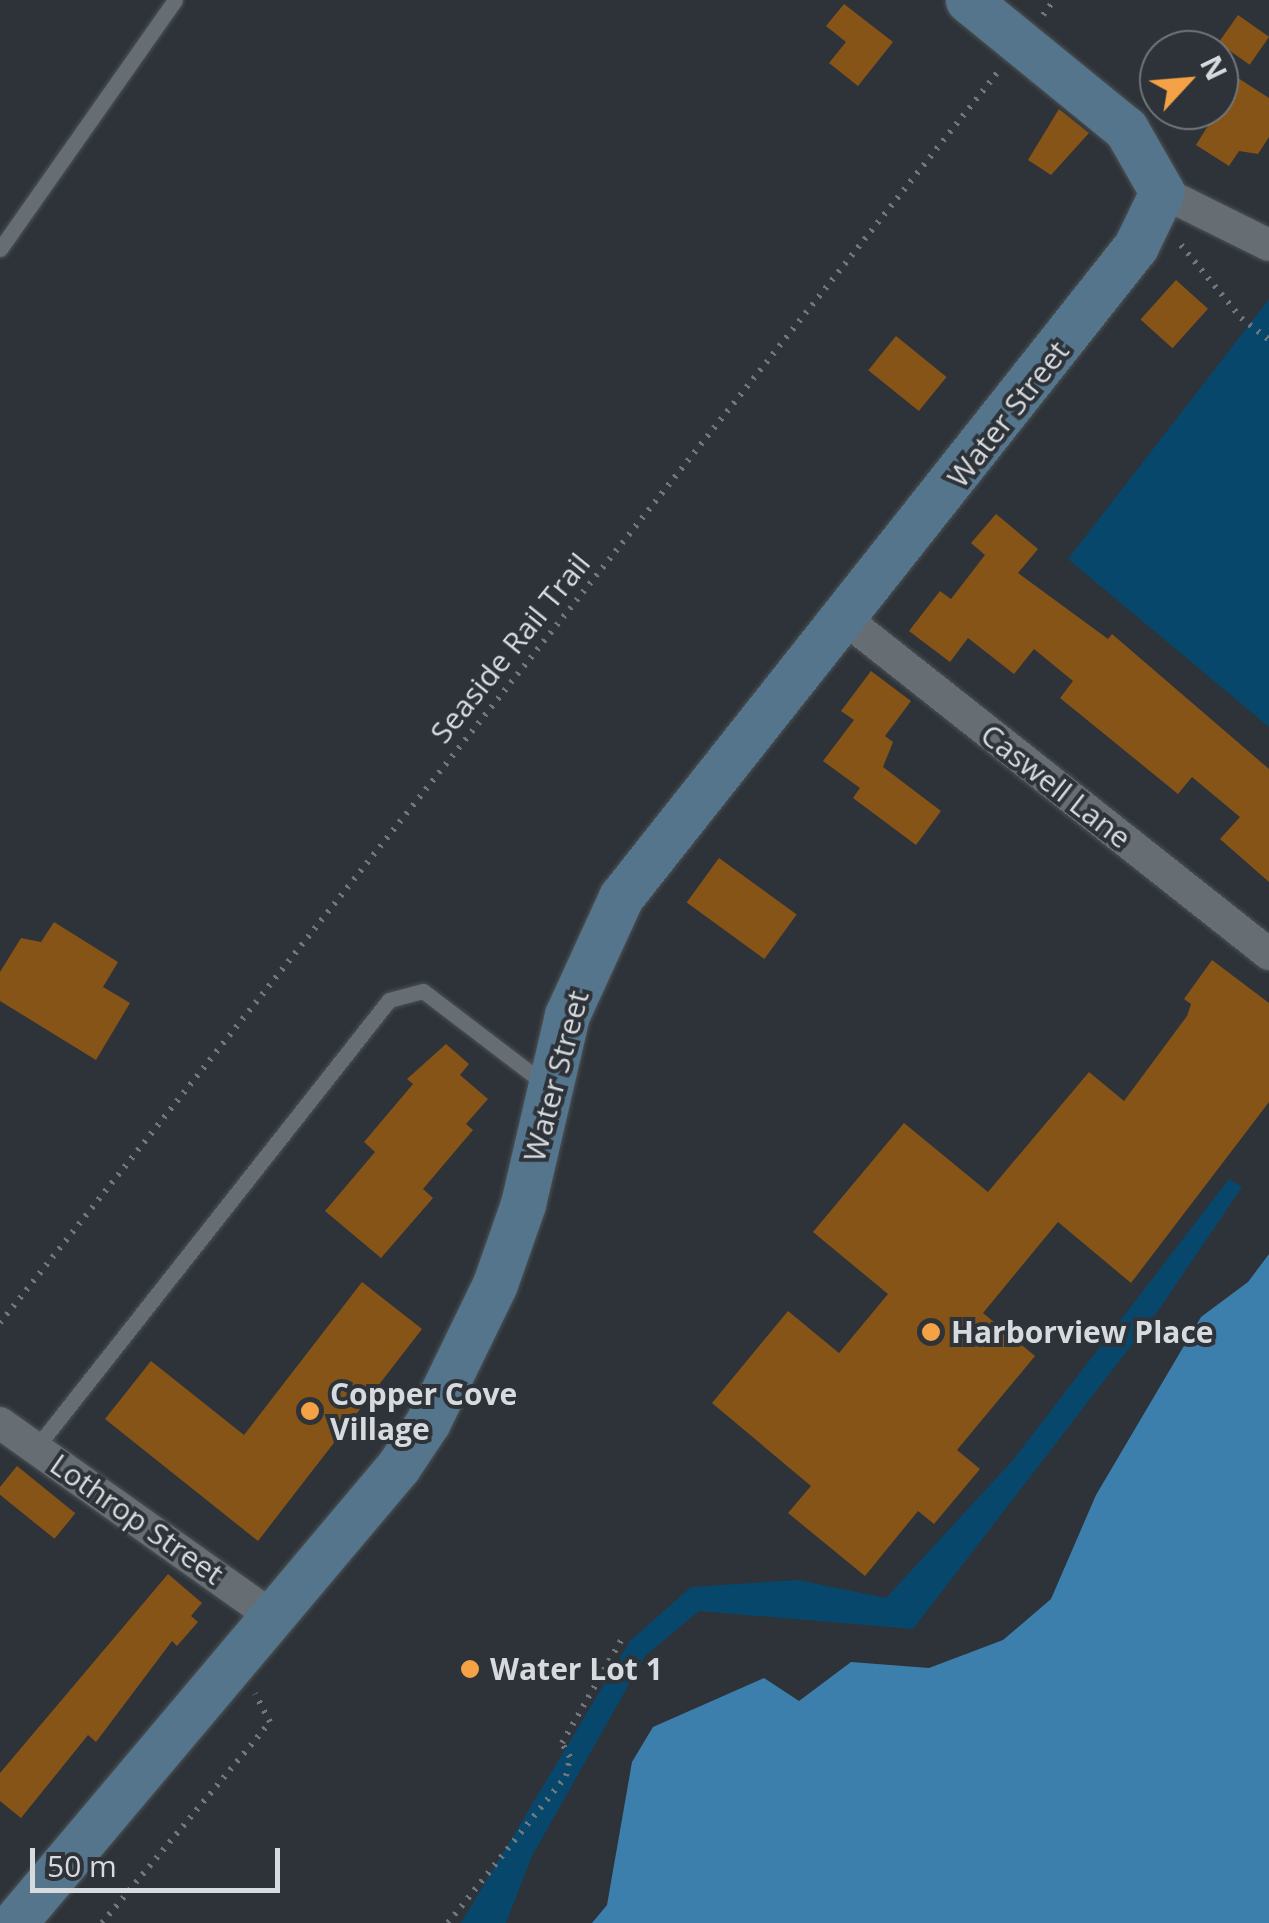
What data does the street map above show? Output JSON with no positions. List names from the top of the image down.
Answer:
{
  "streets": {
    "main road": ["Water Street"],
    "street": ["Caswell Lane", "Lothrop Street"],
    "path": ["Seaside Rail Trail"]
  },
  "crossings": [
    ["Water Street", "Caswell Lane"],
    ["Water Street", "Lothrop Street"]
  ],
  "places": ["Harborview Place", "Copper Cove Village", "Water Lot 1"],
  "scale_bar": "50 m",
  "north": "top right"
}
